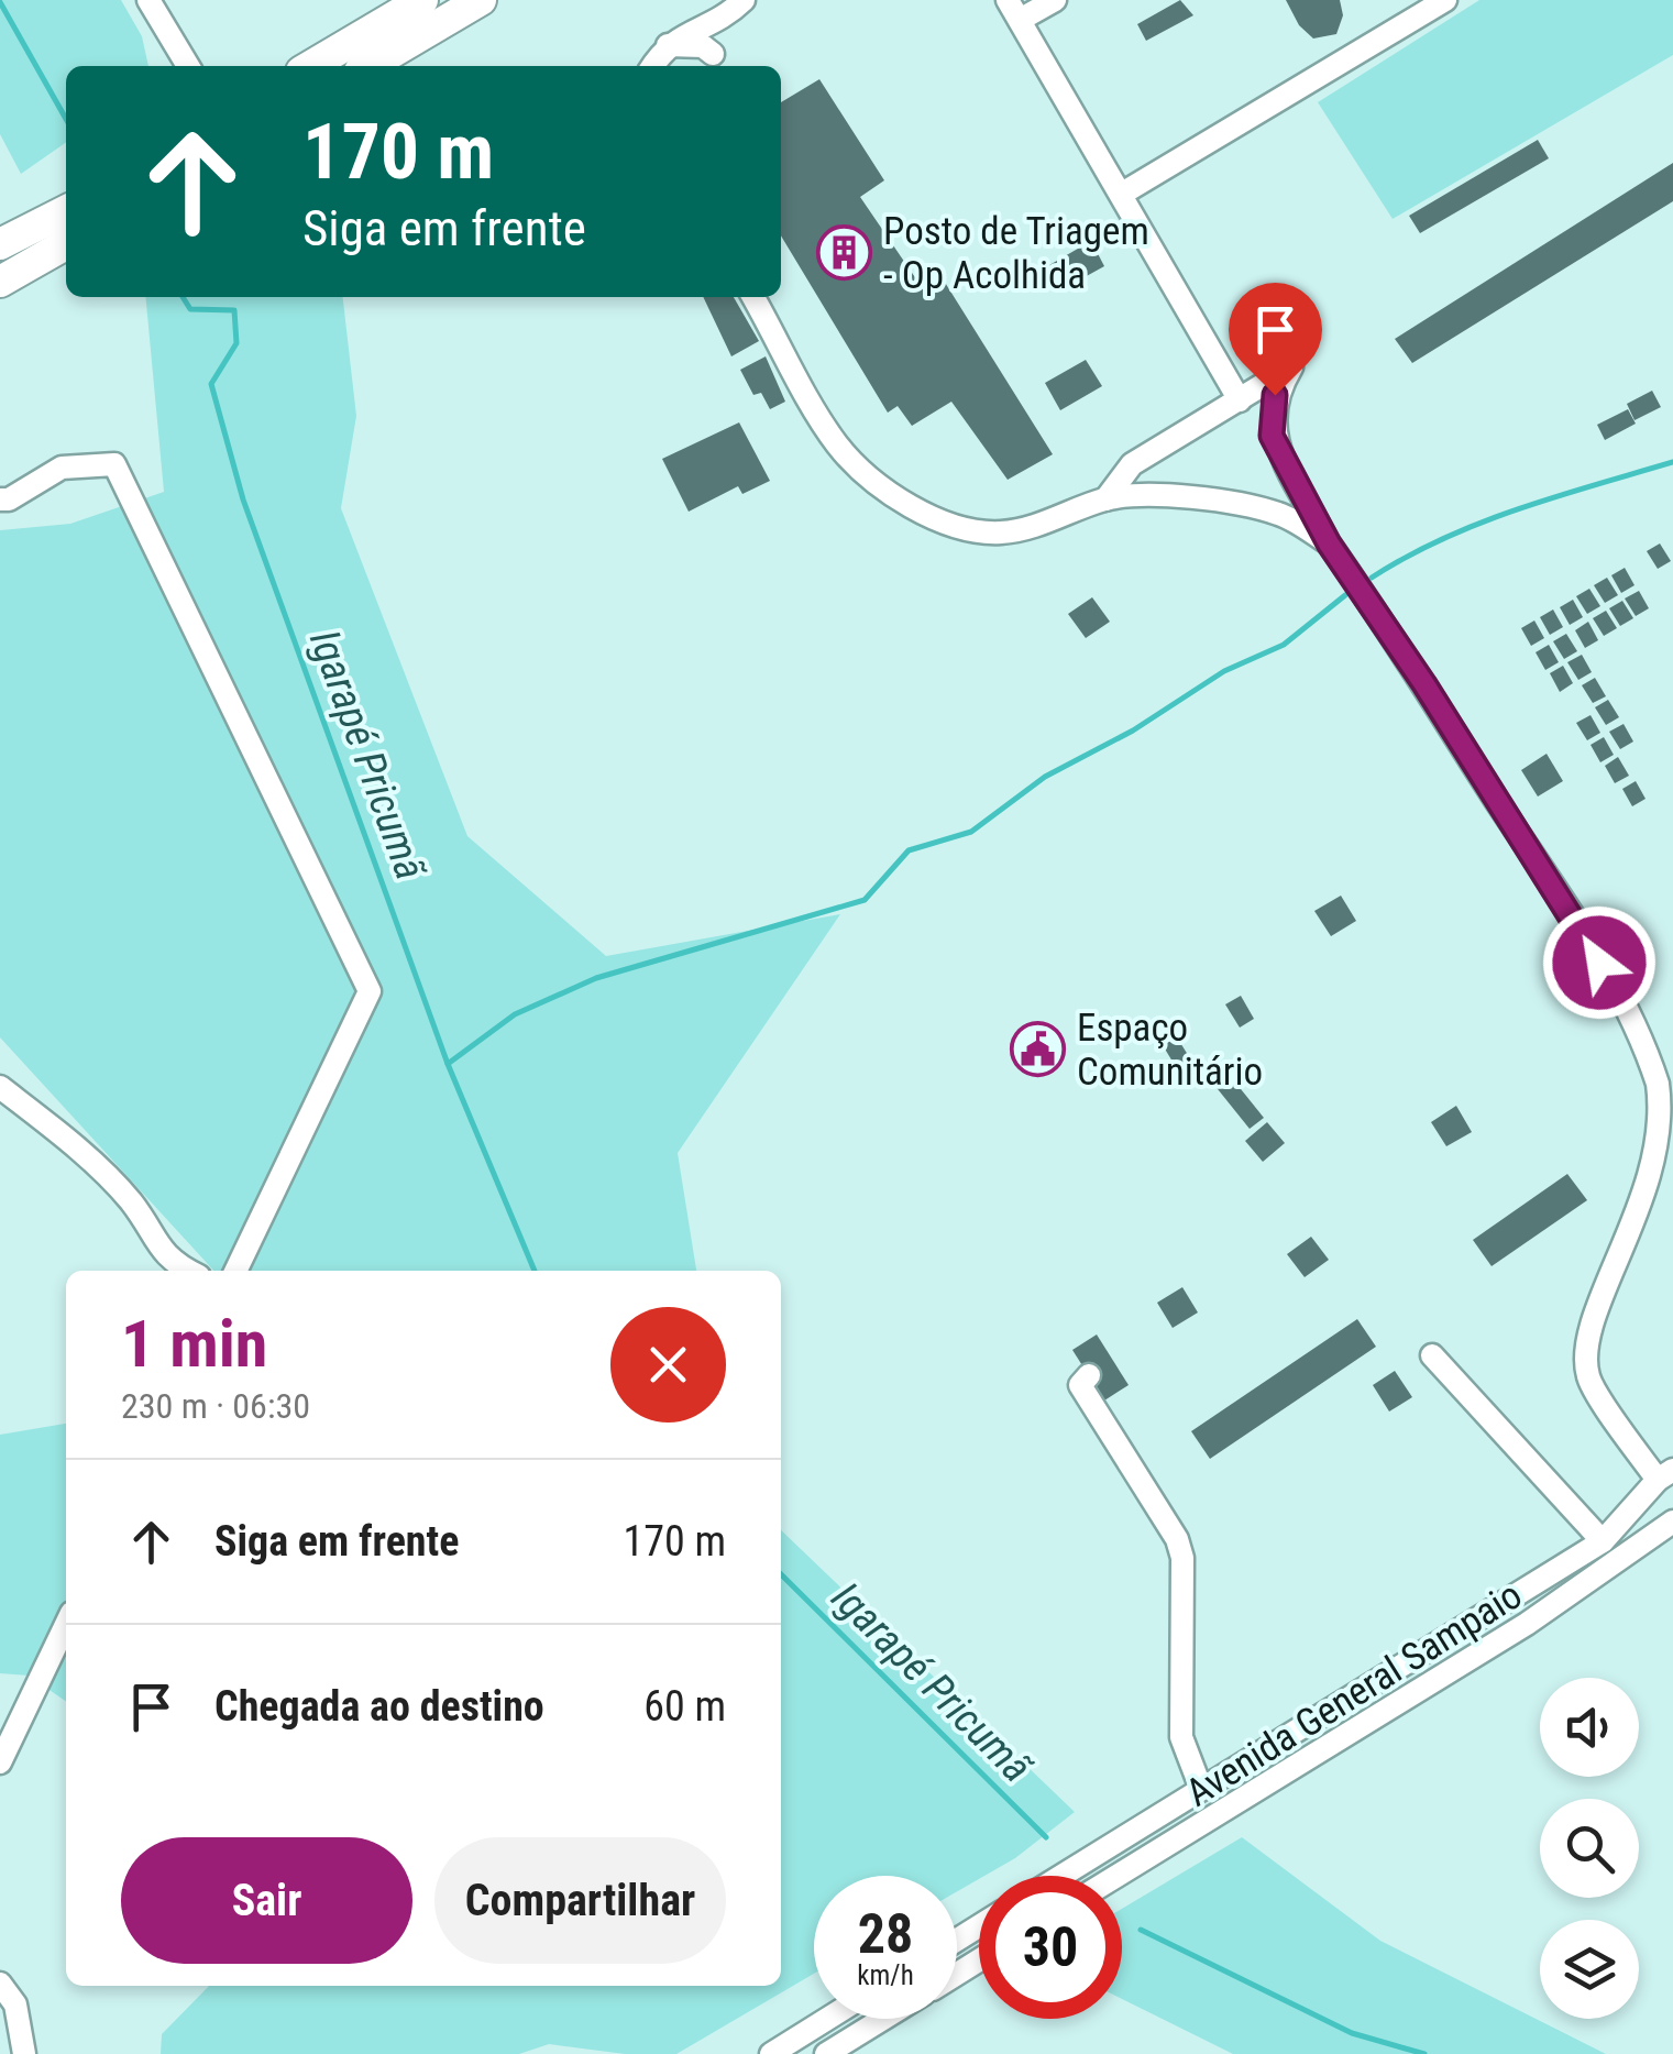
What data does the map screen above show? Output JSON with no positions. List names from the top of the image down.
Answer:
{
  "streets": {
    "street": ["Avenida General Sampaio"]
  },
  "water": ["Igarapé Pricumã"],
  "places": {
    "building": ["Posto de Triagem - Op Acolhida"],
    "public building": ["Espaço Comunitário"]
  },
  "page": {
    "turn": ["170 m", "Siga em frente"],
    "heading": ["1 min", "230 m · 06:30"],
    "list": [
      {
        "name": "Siga em frente",
        "value": "170 m"
      },
      {
        "name": "Chegada ao destino",
        "value": "60 m"
      }
    ],
    "buttons": ["Sair", "Compartilhar"],
    "speed": "28 km/h",
    "limit": "30"
  }
}
